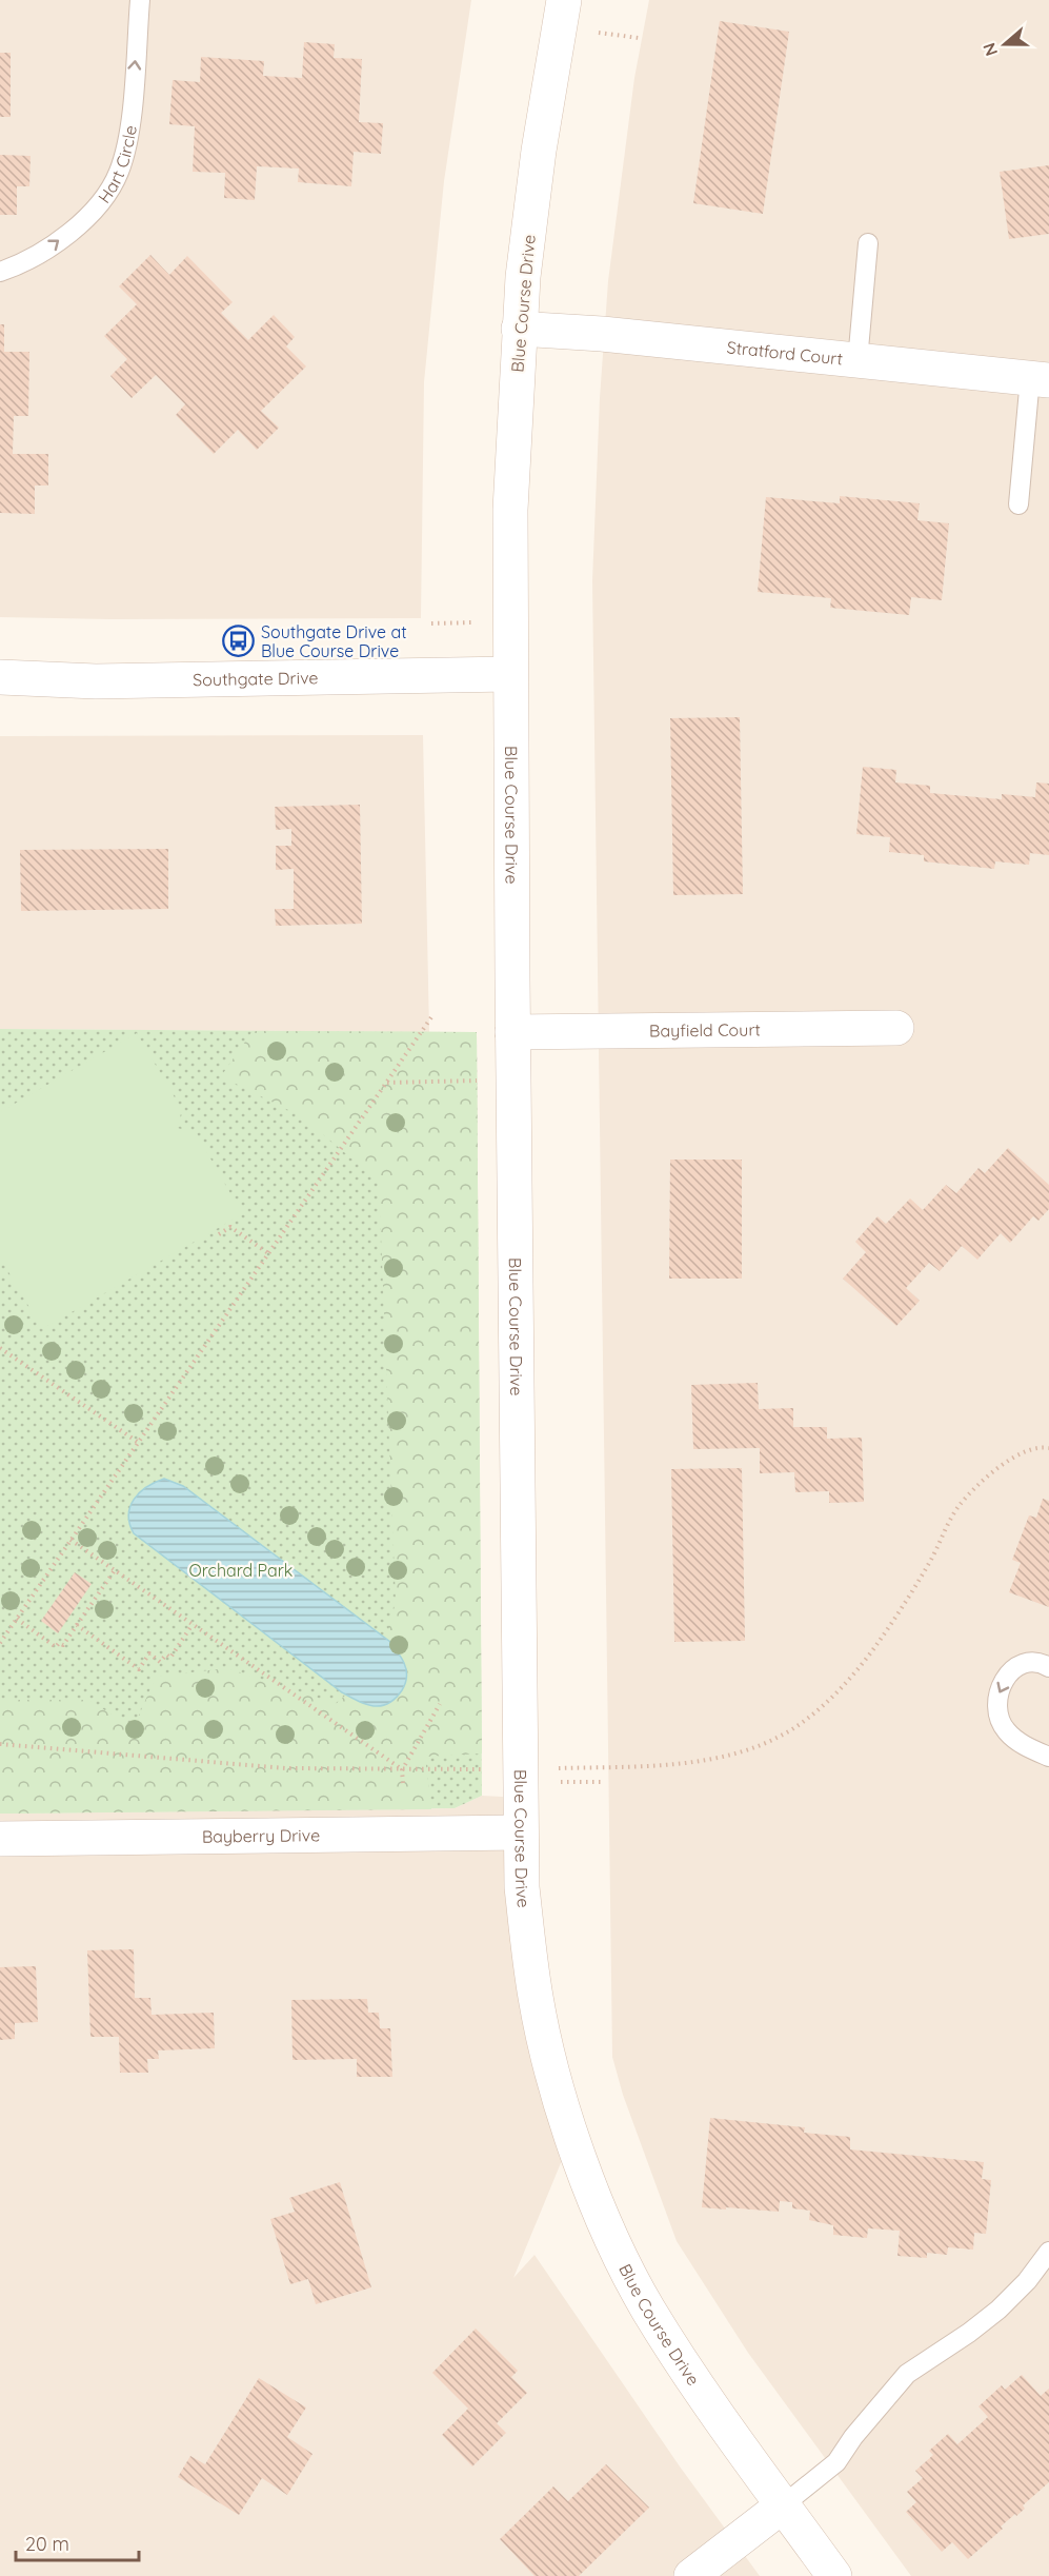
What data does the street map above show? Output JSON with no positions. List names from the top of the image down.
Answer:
{
  "streets": {
    "main road": [
      "Blue Course Drive",
      "Stratford Court",
      "Southgate Drive",
      "Bayfield Court",
      "Bayberry Drive"
    ],
    "lane": ["Hart Circle"]
  },
  "crossings": [
    ["Blue Course Drive", "Stratford Court"],
    ["Blue Course Drive", "Southgate Drive"],
    ["Blue Course Drive", "Bayfield Court"],
    ["Blue Course Drive", "Bayberry Drive"]
  ],
  "one_way": ["Hart Circle"],
  "parks": ["Orchard Park"],
  "places": {
    "bus stop": ["Southgate Drive at Blue Course Drive"]
  },
  "scale_bar": "20 m",
  "north": "left"
}
